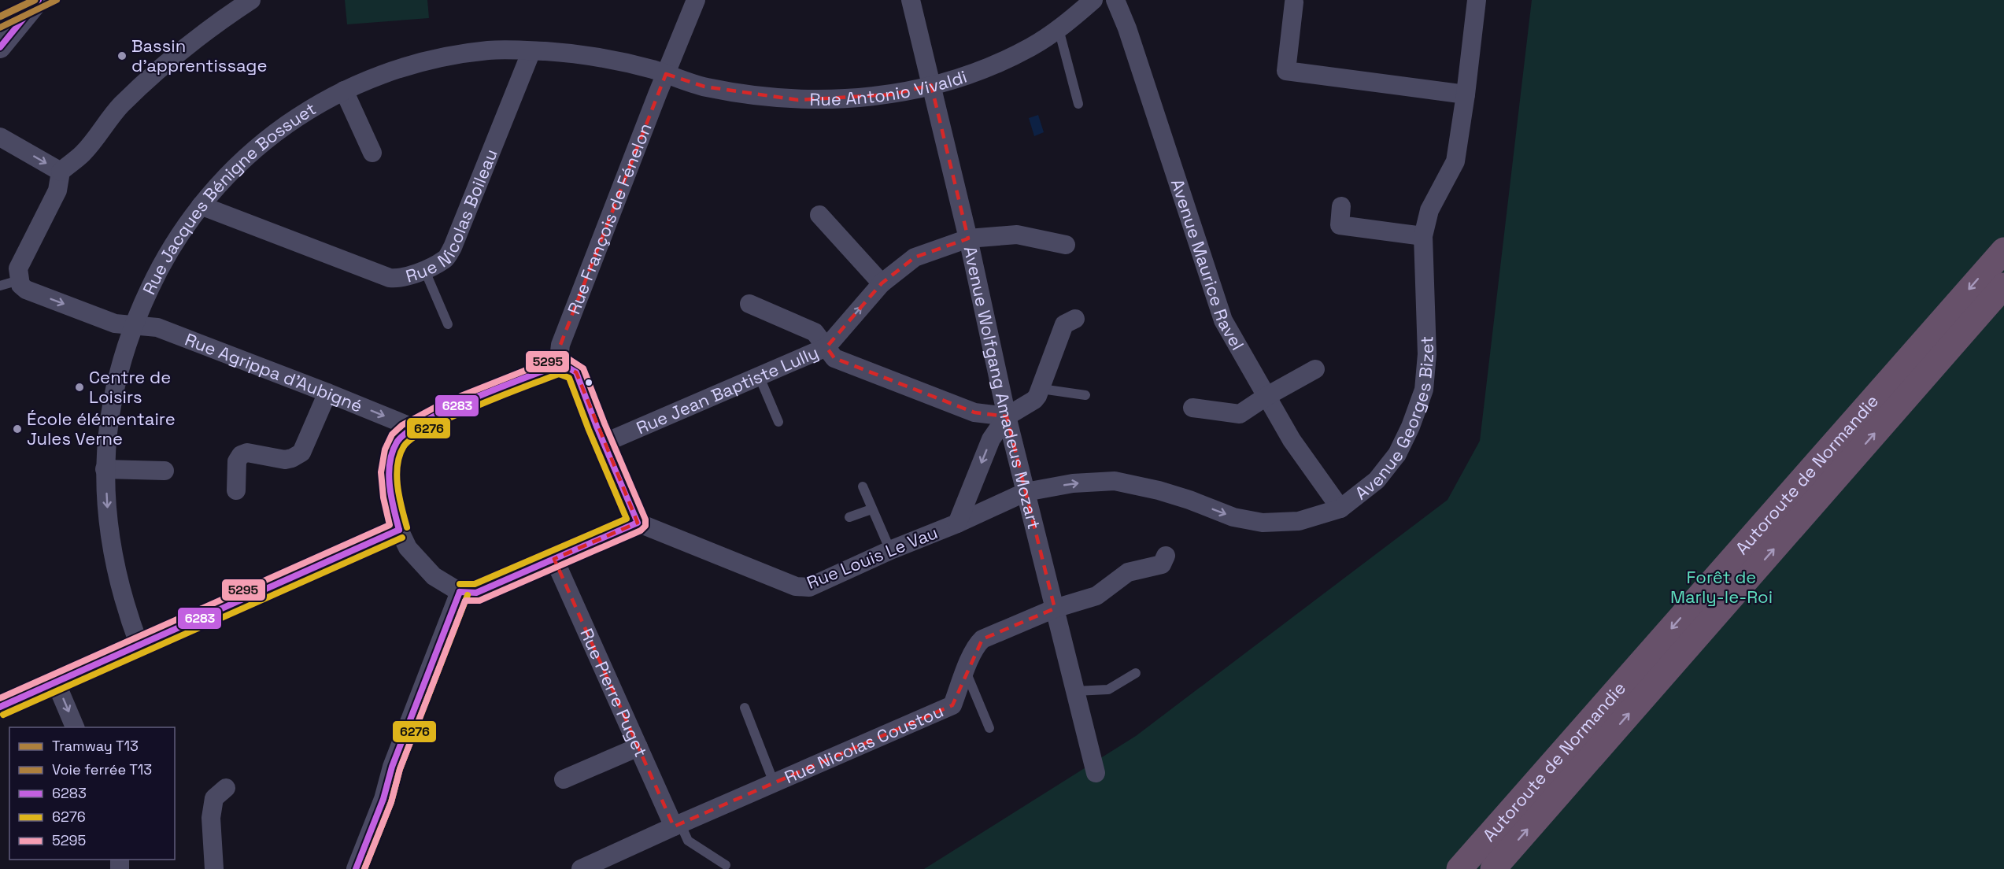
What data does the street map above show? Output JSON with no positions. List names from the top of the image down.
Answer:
{
  "streets": {
    "highway": ["Autoroute de Normandie"],
    "street": [
      "Rue Antonio Vivaldi",
      "Rue Jacques Bénigne Bossuet",
      "Rue Nicolas Boileau",
      "Rue François de Fénelon",
      "Avenue Maurice Ravel",
      "Rue Agrippa d'Aubigné",
      "Avenue Wolfgang Amadeus Mozart",
      "Rue Jean Baptiste Lully",
      "Avenue Georges Bizet",
      "Rue Louis Le Vau",
      "Rue Pierre Puget",
      "Rue Nicolas Coustou"
    ]
  },
  "crossings": [
    ["Rue Antonio Vivaldi", "Rue Jacques Bénigne Bossuet"],
    ["Rue Antonio Vivaldi", "Rue François de Fénelon"],
    ["Rue Antonio Vivaldi", "Avenue Wolfgang Amadeus Mozart"],
    ["Rue Jacques Bénigne Bossuet", "Rue Nicolas Boileau"],
    ["Rue Jacques Bénigne Bossuet", "Rue François de Fénelon"],
    ["Rue Jacques Bénigne Bossuet", "Rue Agrippa d'Aubigné"],
    ["Avenue Maurice Ravel", "Avenue Georges Bizet"],
    ["Avenue Wolfgang Amadeus Mozart", "Rue Jean Baptiste Lully"],
    ["Avenue Wolfgang Amadeus Mozart", "Avenue Georges Bizet"],
    ["Avenue Wolfgang Amadeus Mozart", "Rue Louis Le Vau"],
    ["Avenue Wolfgang Amadeus Mozart", "Rue Nicolas Coustou"],
    ["Avenue Georges Bizet", "Rue Louis Le Vau"],
    ["Rue Pierre Puget", "Rue Nicolas Coustou"]
  ],
  "one_way": ["Rue Agrippa d'Aubigné", "Avenue Georges Bizet"],
  "parks": ["Forêt de Marly-le-Roi"],
  "places": ["Bassin d'apprentissage", "Centre de Loisirs", "École élémentaire Jules Verne"],
  "lines": [
    "tram line T13",
    "rail line T13",
    "transit line 6283",
    "transit line 5295",
    "transit line 6276"
  ],
  "legend": [
    "Tramway T13",
    "Voie ferrée T13",
    "6283",
    "6276",
    "5295"
  ]
}
